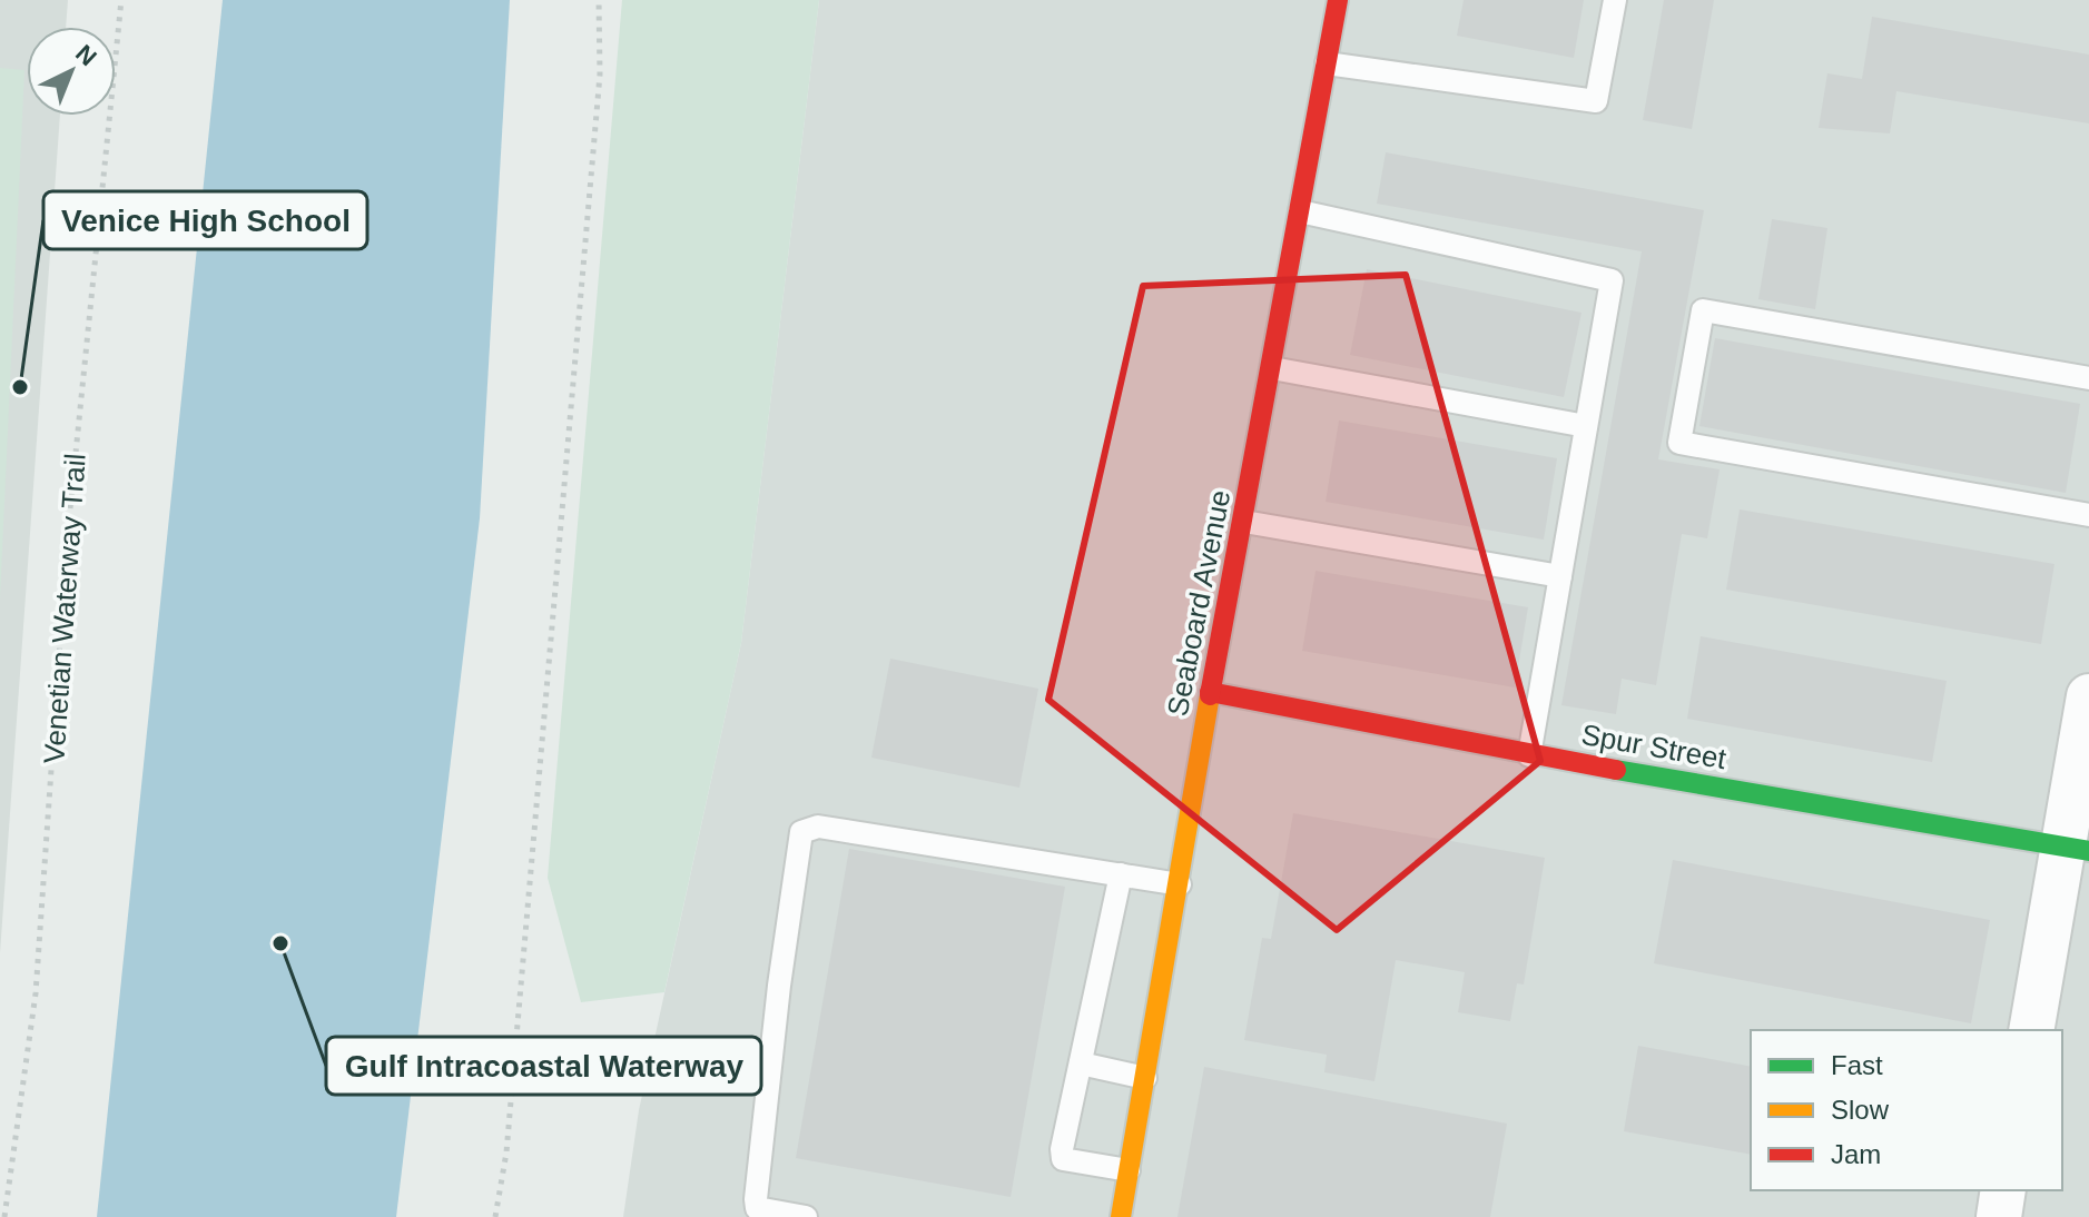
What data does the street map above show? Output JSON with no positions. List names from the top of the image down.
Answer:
{
  "streets": {
    "street": ["Seaboard Avenue", "Spur Street"],
    "path": ["Venetian Waterway Trail"]
  },
  "crossings": [
    ["Seaboard Avenue", "Spur Street"]
  ],
  "places": ["Venice High School", "Gulf Intracoastal Waterway"],
  "legend": ["Fast", "Slow", "Jam"],
  "north": "top right"
}
